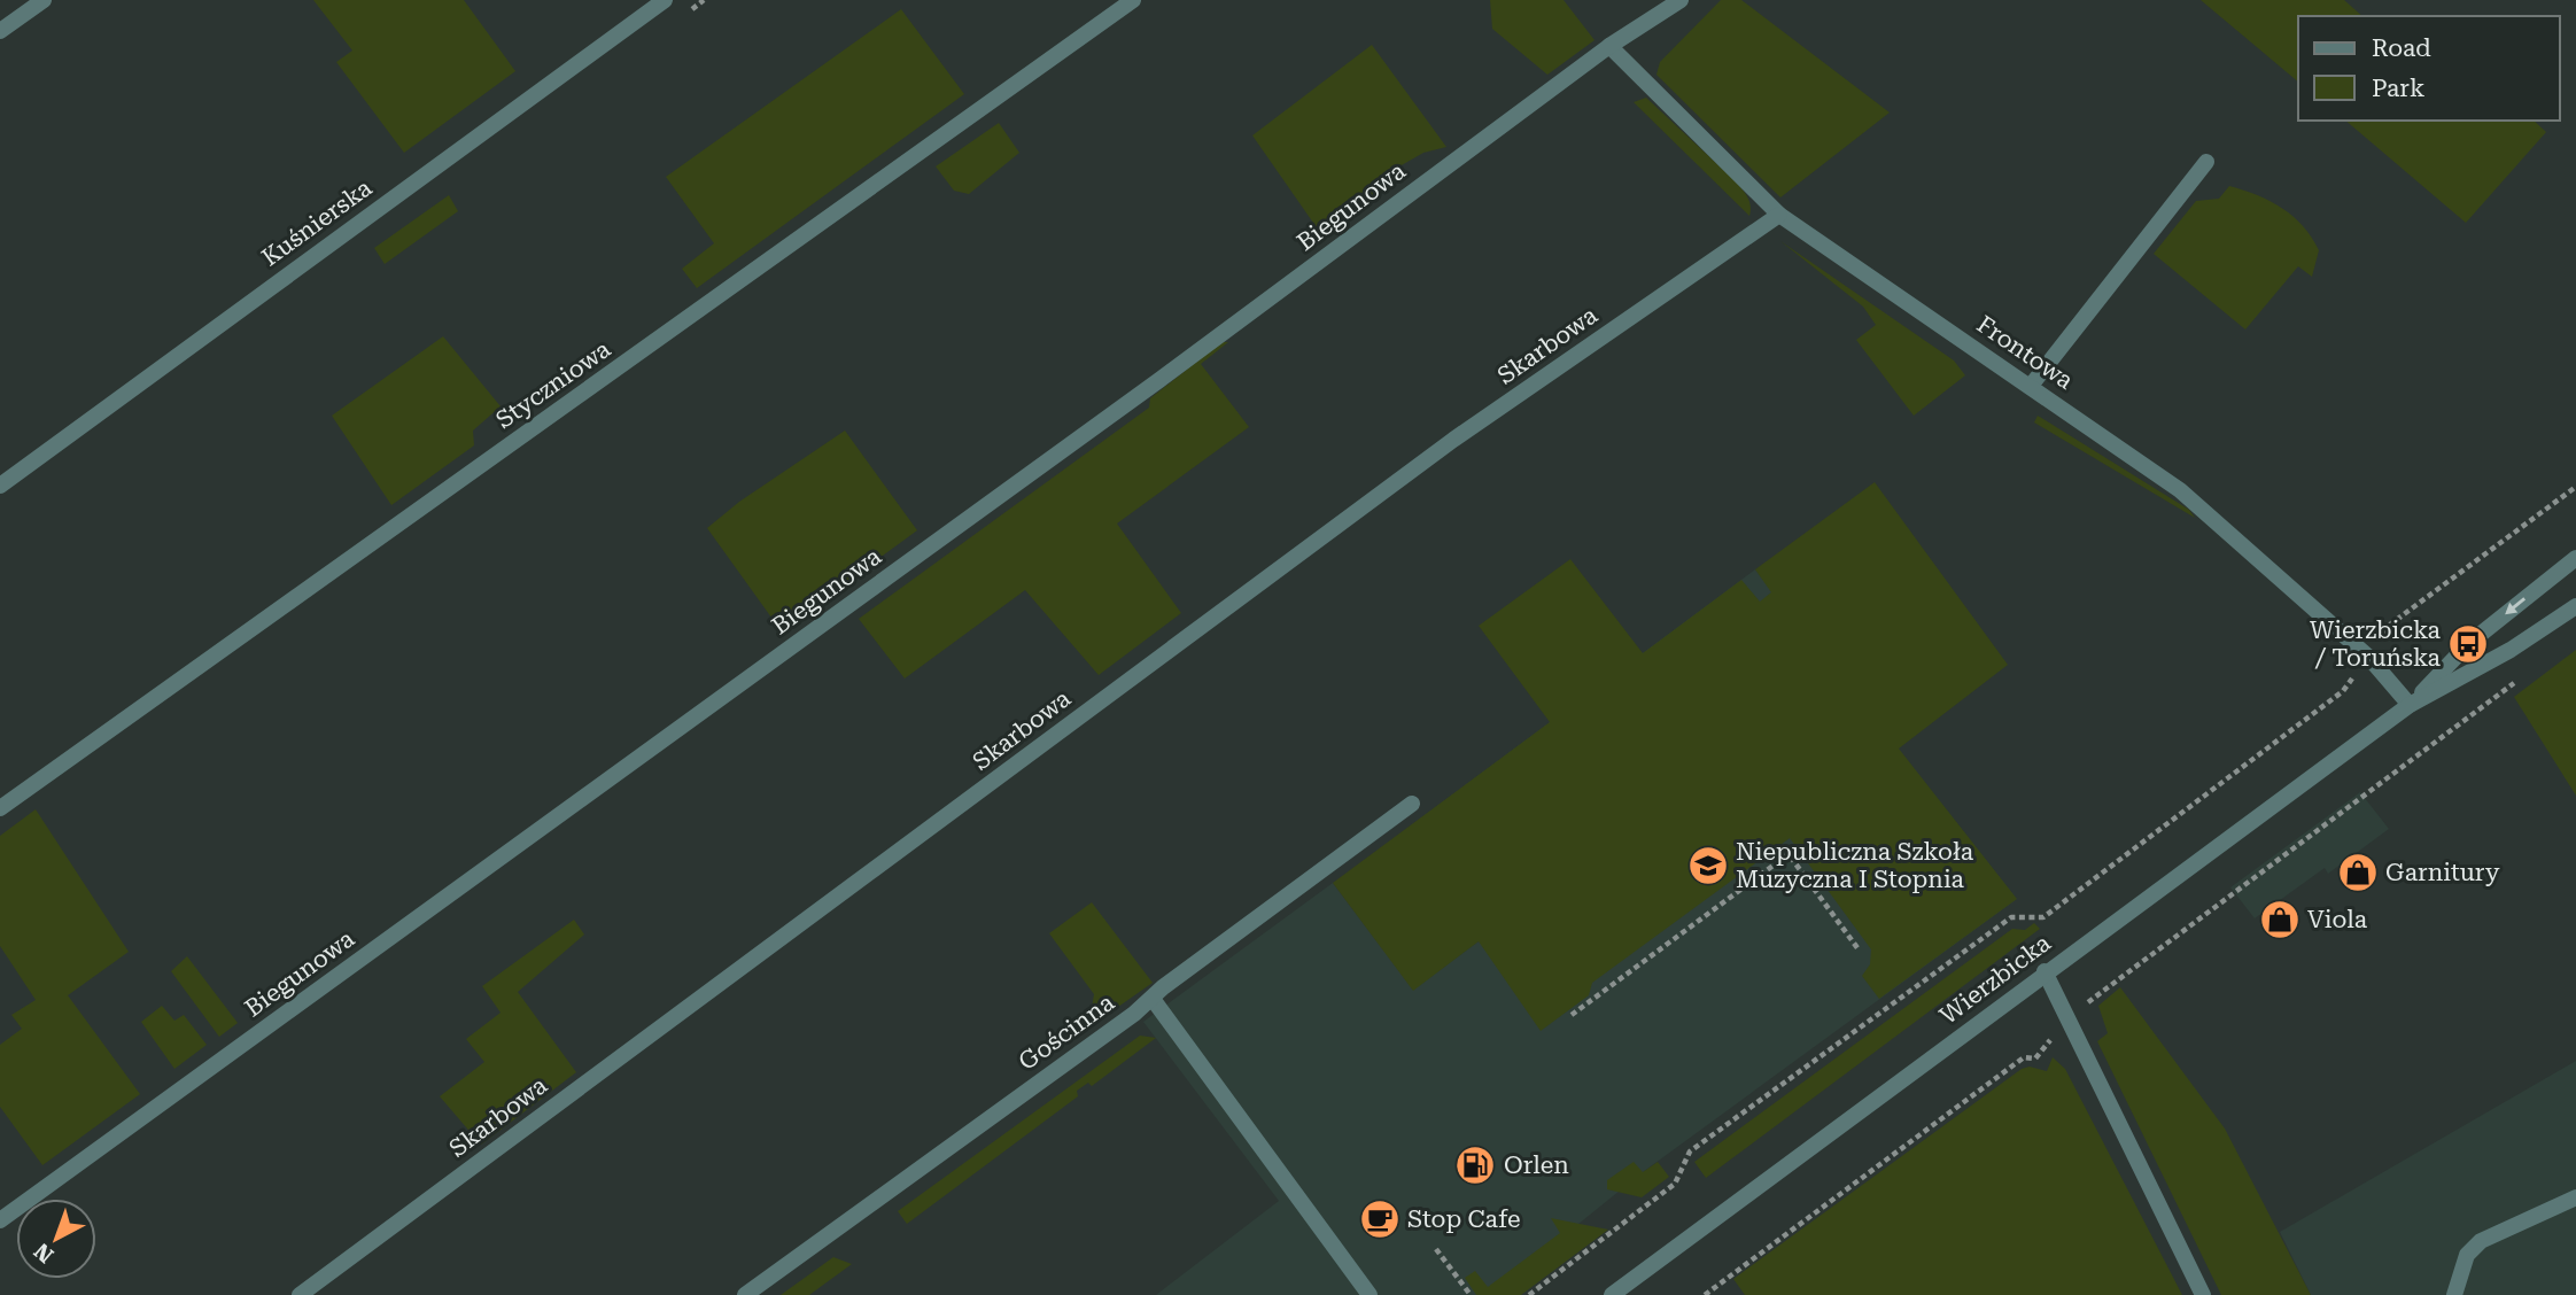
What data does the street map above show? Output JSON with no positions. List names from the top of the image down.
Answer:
{
  "streets": {
    "street": [
      "Biegunowa",
      "Kuśnierska",
      "Skarbowa",
      "Frontowa",
      "Styczniowa",
      "Wierzbicka",
      "Gościnna"
    ]
  },
  "crossings": [
    ["Biegunowa", "Frontowa"],
    ["Skarbowa", "Frontowa"],
    ["Frontowa", "Wierzbicka"]
  ],
  "places": {
    "bus stop": ["Wierzbicka / Toruńska"],
    "school or university": ["Niepubliczna Szkoła Muzyczna I Stopnia"],
    "shop": ["Garnitury", "Viola"],
    "fuel station": ["Orlen"],
    "cafe": ["Stop Cafe"]
  },
  "legend": ["Road", "Park"],
  "north": "bottom left"
}
